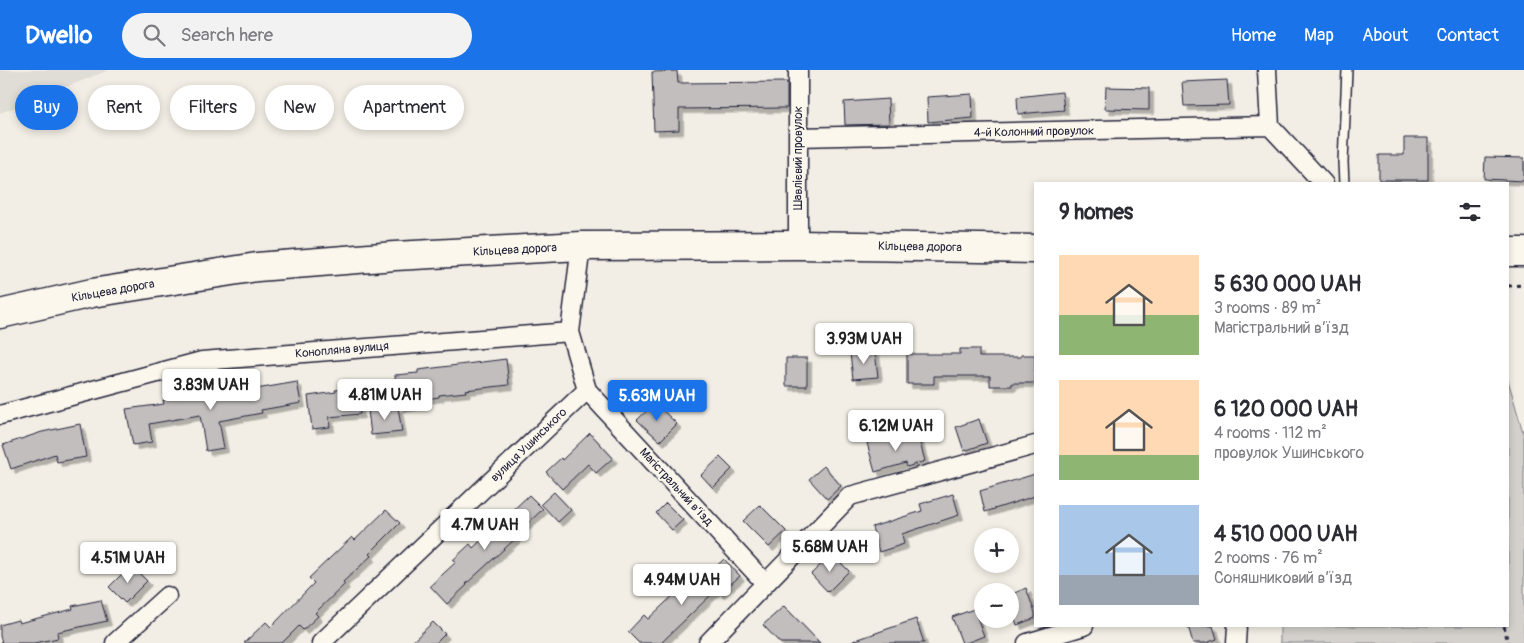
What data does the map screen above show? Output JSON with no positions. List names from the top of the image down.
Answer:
{
  "streets": {
    "highway": ["Кільцева дорога"],
    "street": [
      "4-й Колонний провулок",
      "Шавлієвий провулок",
      "Конопляна вулиця",
      "вулиця Ушинського",
      "Магістральний в’їзд"
    ]
  },
  "crossings": [
    ["4-й Колонний провулок", "Шавлієвий провулок"],
    ["Шавлієвий провулок", "Кільцева дорога"],
    ["вулиця Ушинського", "Магістральний в’їзд"]
  ],
  "page": {
    "header": "Dwello",
    "search": "Search here",
    "nav": [
      "Home",
      "Map",
      "About",
      "Contact"
    ],
    "chip": [
      "Buy",
      "Rent",
      "Filters",
      "New",
      "Apartment"
    ],
    "heading": "9 homes",
    "list": [
      {
        "name": "5 630 000 UAH",
        "note": "3 rooms · 89 m² · Магістральний в’їзд"
      },
      {
        "name": "6 120 000 UAH",
        "note": "4 rooms · 112 m² · провулок Ушинського"
      },
      {
        "name": "4 510 000 UAH",
        "note": "2 rooms · 76 m² · Соняшниковий в’їзд"
      }
    ],
    "price": [
      "3.93M UAH",
      "3.83M UAH",
      "4.81M UAH",
      "5.63M UAH",
      "6.12M UAH",
      "4.7M UAH",
      "5.68M UAH",
      "4.51M UAH",
      "4.94M UAH"
    ],
    "map_buttons": ["+", "−"]
  }
}
